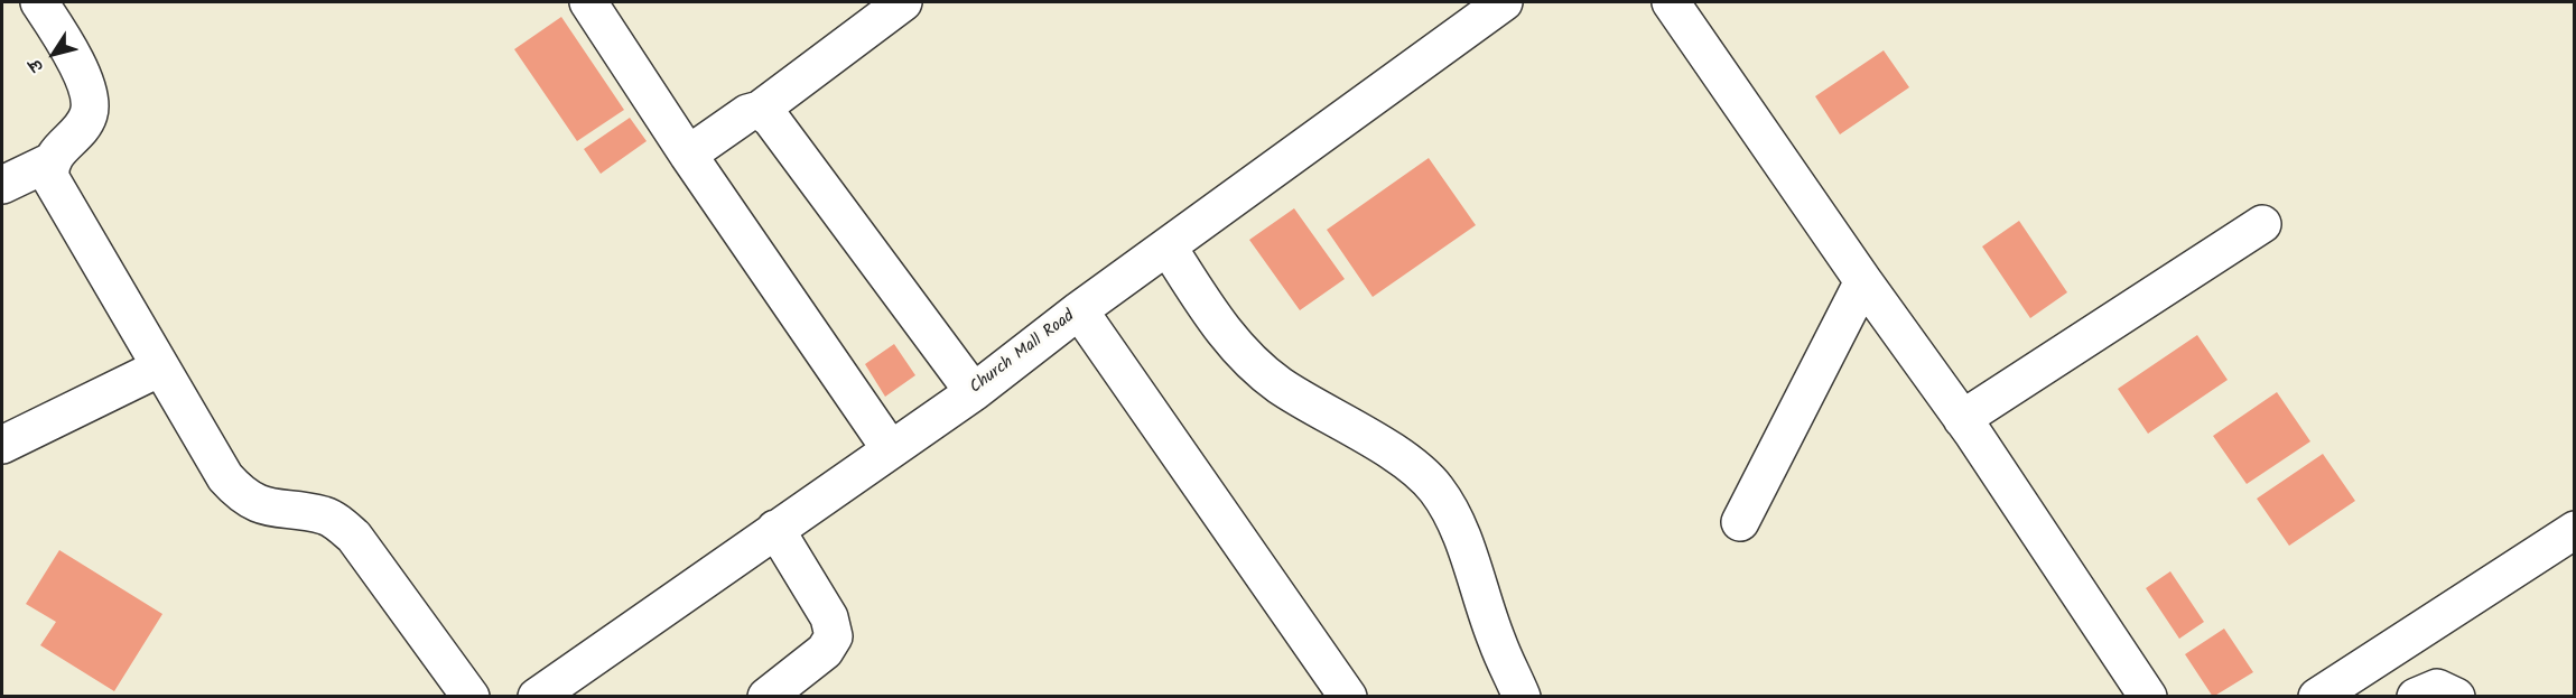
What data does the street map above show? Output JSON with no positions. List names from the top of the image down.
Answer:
{
  "streets": {
    "street": ["Church Mall Road"]
  },
  "north": "bottom left"
}
